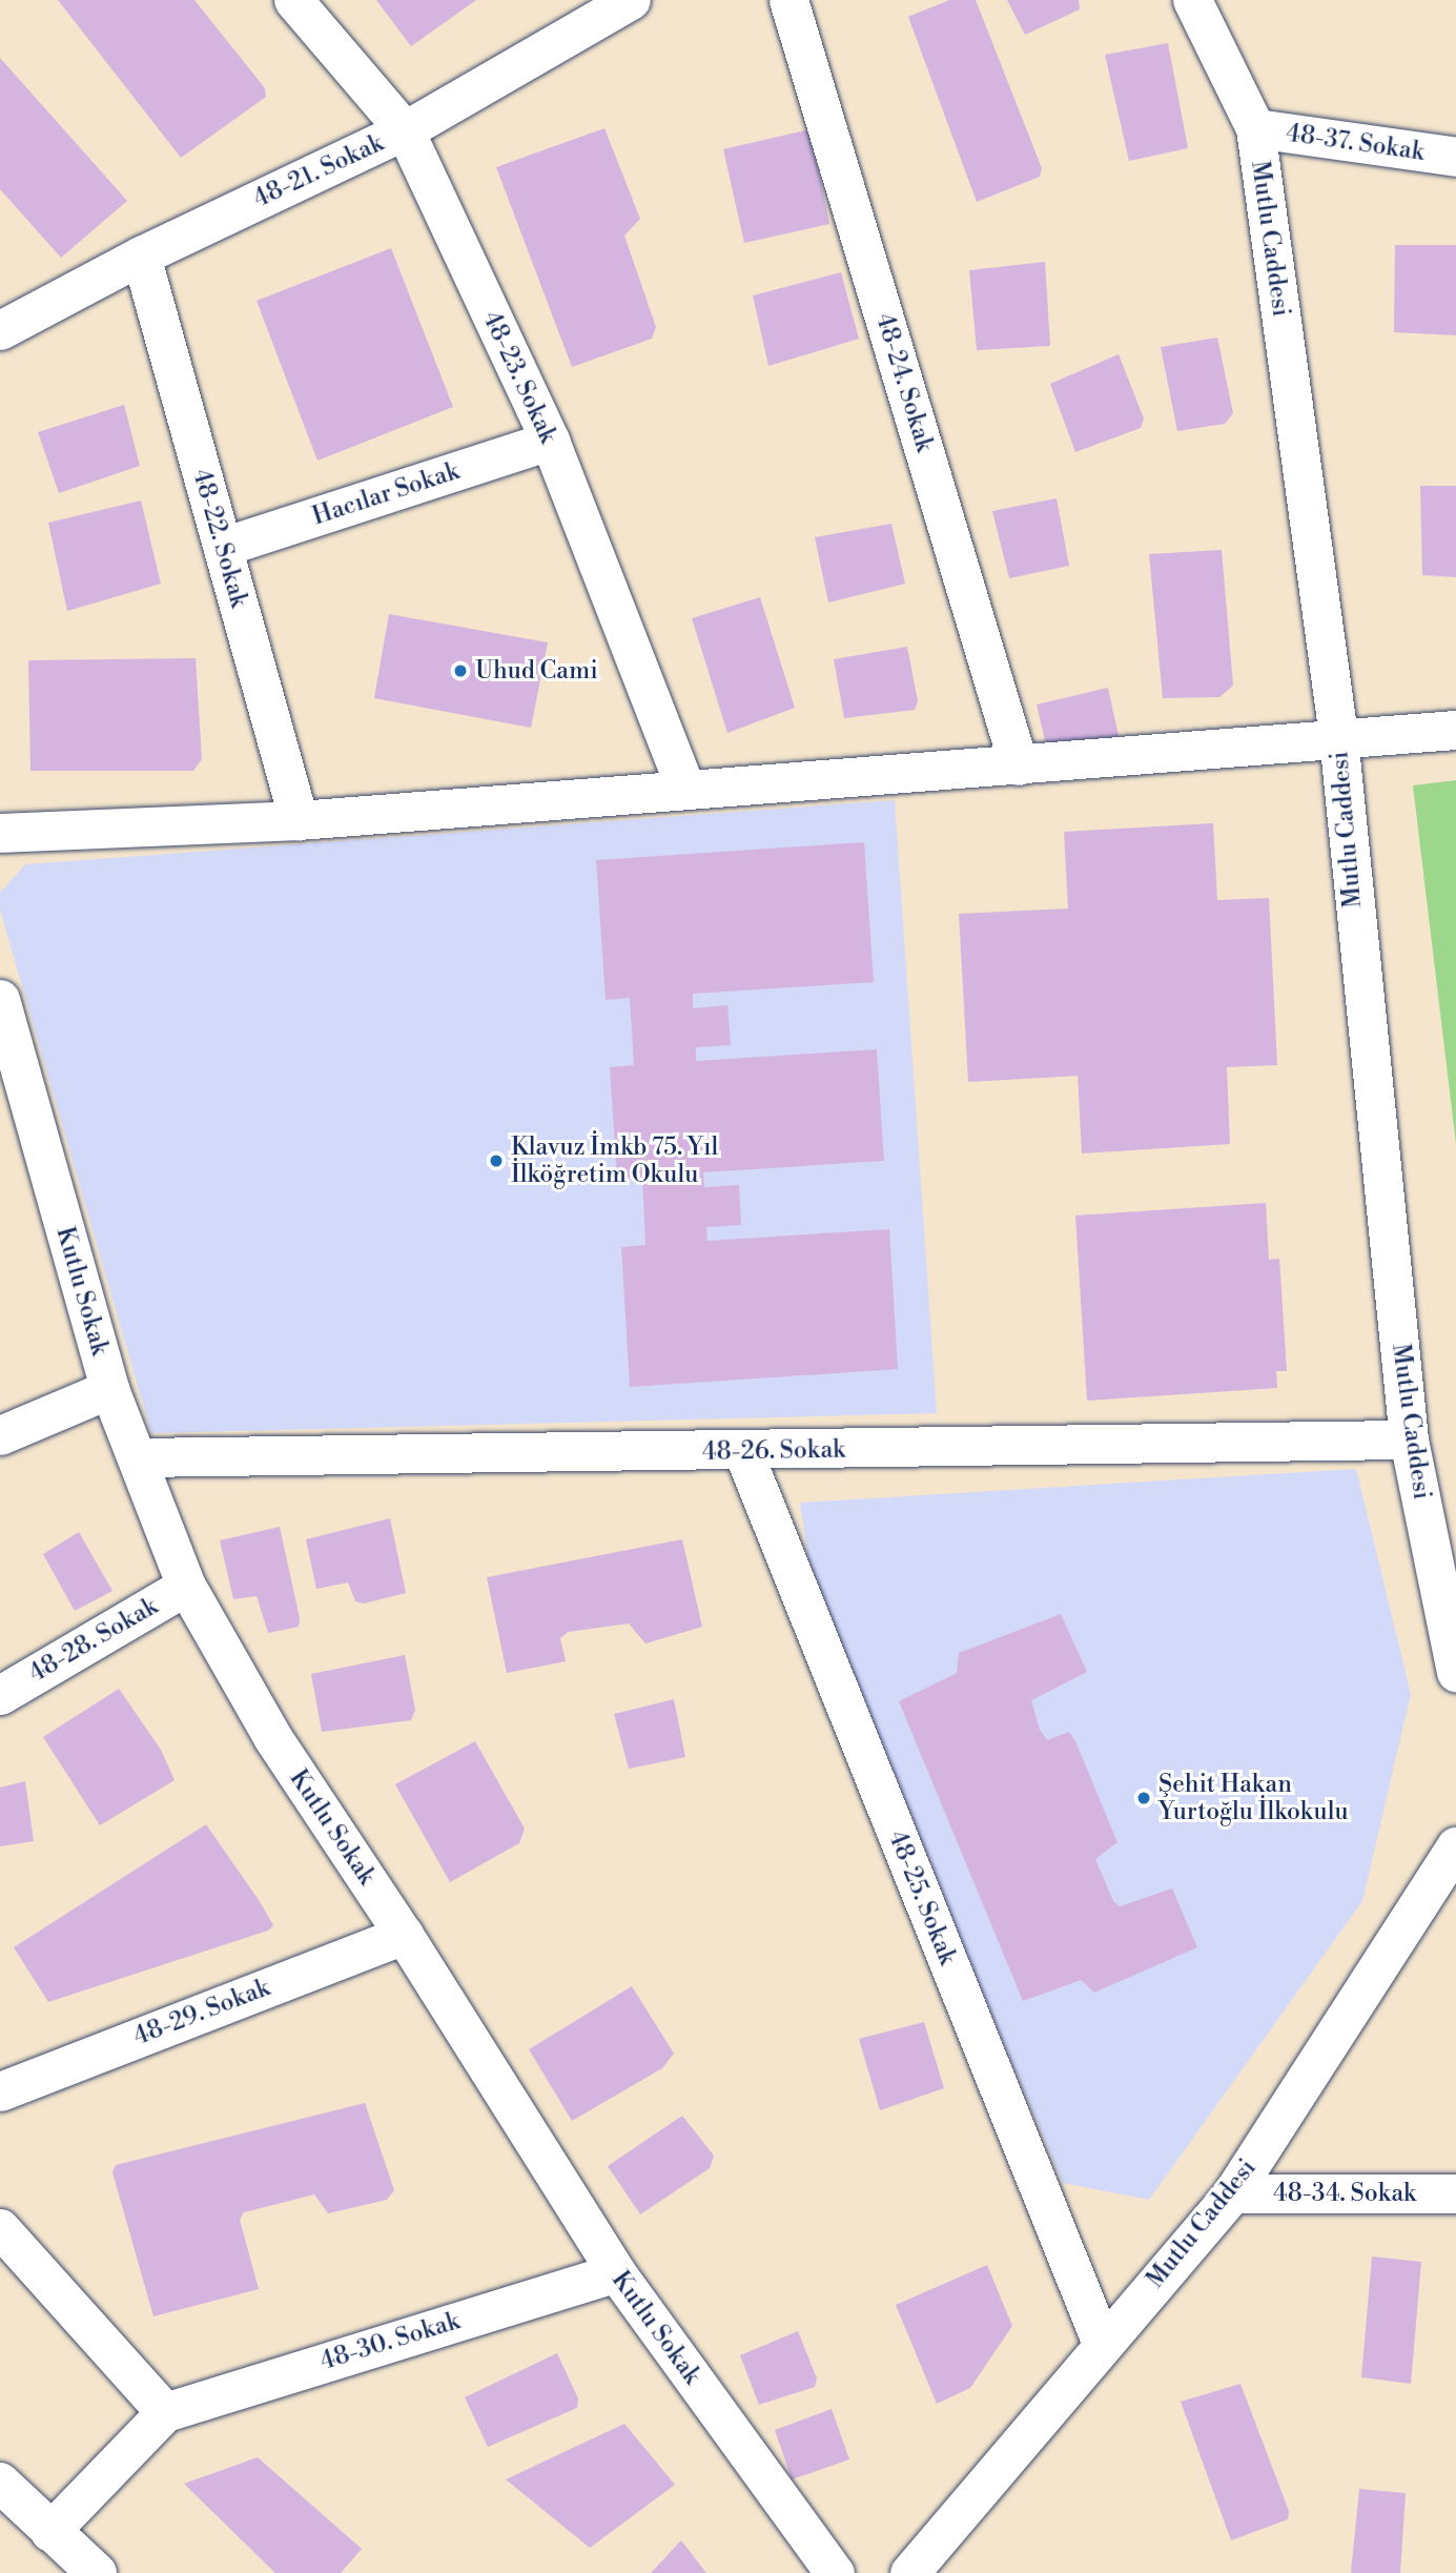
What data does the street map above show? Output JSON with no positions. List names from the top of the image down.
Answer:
{
  "streets": {
    "street": [
      "48-37. Sokak",
      "48-21. Sokak",
      "Mutlu Caddesi",
      "48-23. Sokak",
      "48-24. Sokak",
      "Hacılar Sokak",
      "48-22. Sokak",
      "Kutlu Sokak",
      "48-26. Sokak",
      "48-28. Sokak",
      "48-25. Sokak",
      "48-29. Sokak",
      "48-34. Sokak",
      "48-30. Sokak"
    ]
  },
  "crossings": [
    ["48-37. Sokak", "Mutlu Caddesi"],
    ["48-21. Sokak", "48-23. Sokak"],
    ["48-21. Sokak", "48-22. Sokak"],
    ["Mutlu Caddesi", "48-26. Sokak"],
    ["Mutlu Caddesi", "48-25. Sokak"],
    ["Mutlu Caddesi", "48-34. Sokak"],
    ["48-23. Sokak", "Hacılar Sokak"],
    ["Hacılar Sokak", "48-22. Sokak"],
    ["Kutlu Sokak", "48-26. Sokak"],
    ["Kutlu Sokak", "48-28. Sokak"],
    ["Kutlu Sokak", "48-29. Sokak"],
    ["Kutlu Sokak", "48-30. Sokak"],
    ["48-26. Sokak", "48-25. Sokak"]
  ],
  "places": ["Uhud Cami", "Klavuz İmkb 75. Yıl İlköğretim Okulu", "Şehit Hakan Yurtoğlu İlkokulu"]
}
